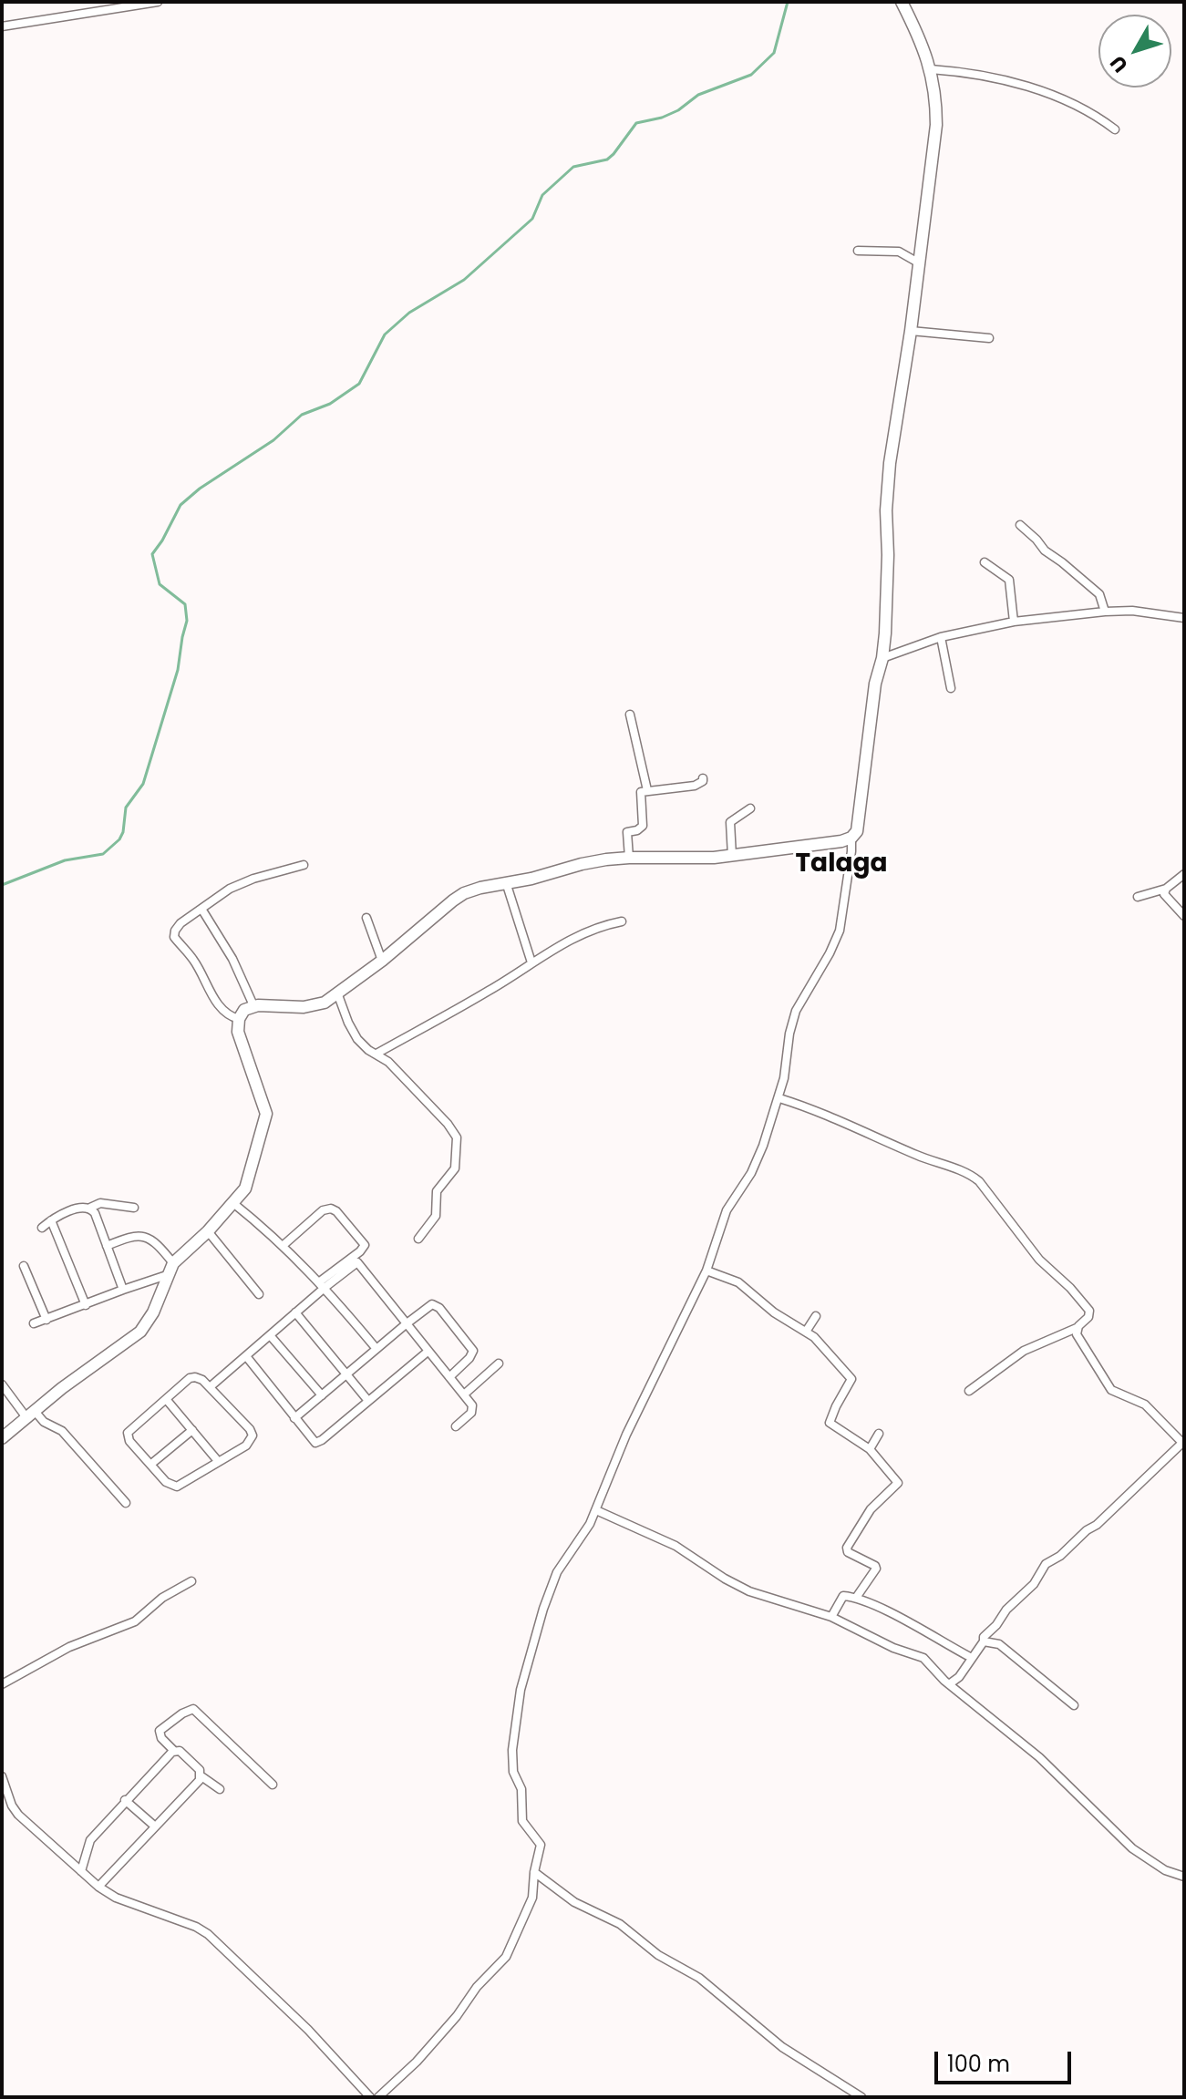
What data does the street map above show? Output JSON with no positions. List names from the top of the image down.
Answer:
{
  "districts": ["Talaga"],
  "scale_bar": "100 m",
  "north": "bottom left"
}
